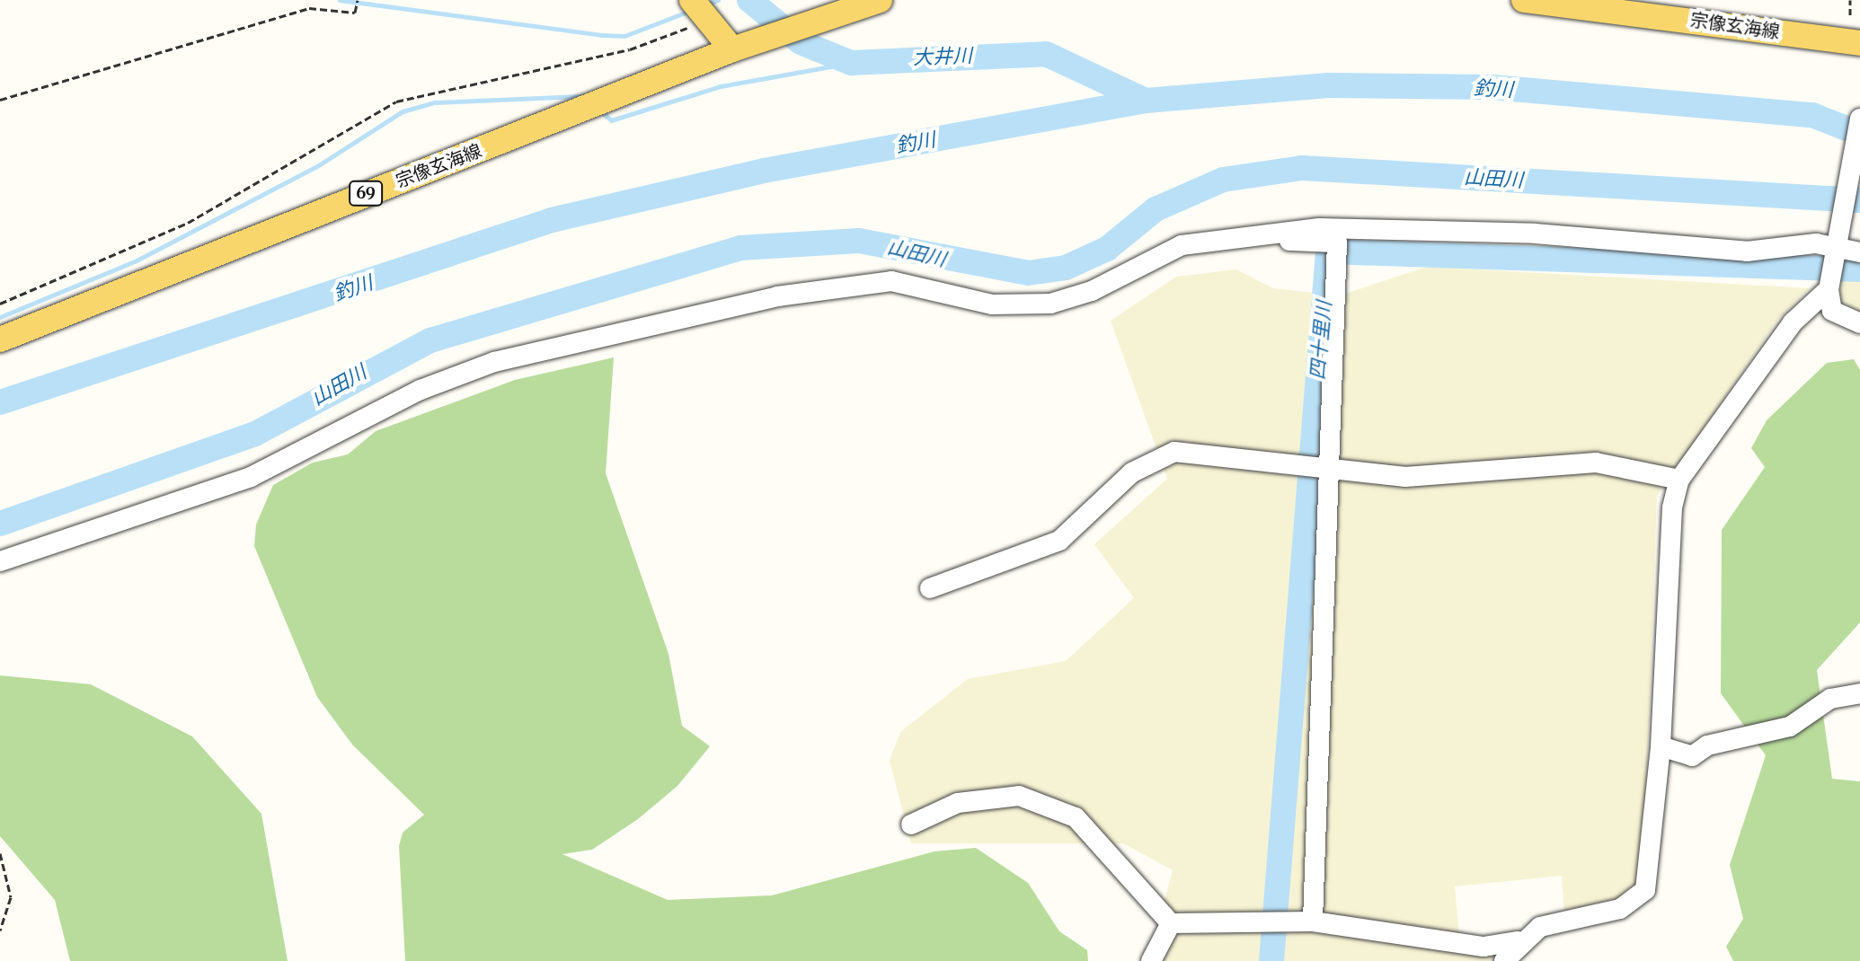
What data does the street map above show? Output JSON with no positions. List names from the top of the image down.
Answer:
{
  "streets": {
    "main road": ["宗像玄海線", "69"]
  },
  "water": [
    "大井川",
    "釣川",
    "山田川",
    "四十里川"
  ]
}
